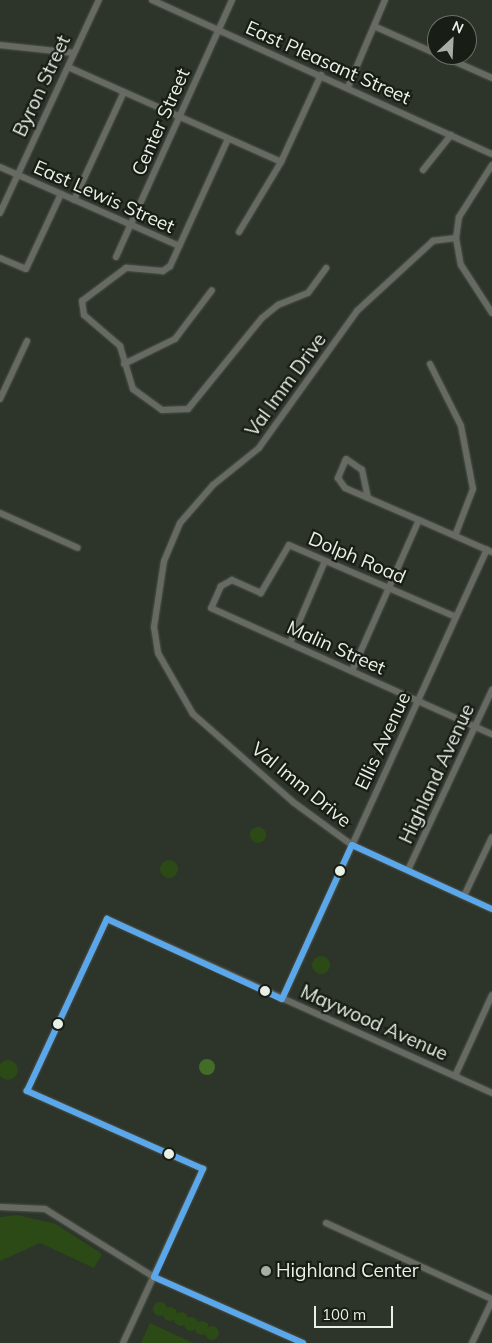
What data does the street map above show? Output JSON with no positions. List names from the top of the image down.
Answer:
{
  "streets": {
    "street": [
      "East Pleasant Street",
      "Byron Street",
      "Center Street",
      "East Lewis Street",
      "Val Imm Drive",
      "Dolph Road",
      "Malin Street",
      "Ellis Avenue",
      "Highland Avenue",
      "Maywood Avenue"
    ]
  },
  "crossings": [
    ["East Pleasant Street", "Center Street"],
    ["Byron Street", "East Lewis Street"],
    ["Center Street", "East Lewis Street"],
    ["Val Imm Drive", "Ellis Avenue"],
    ["Val Imm Drive", "Highland Avenue"],
    ["Dolph Road", "Malin Street"],
    ["Dolph Road", "Ellis Avenue"],
    ["Malin Street", "Ellis Avenue"],
    ["Malin Street", "Highland Avenue"],
    ["Ellis Avenue", "Maywood Avenue"]
  ],
  "places": ["Highland Center"],
  "scale_bar": "100 m",
  "north": "top right"
}
